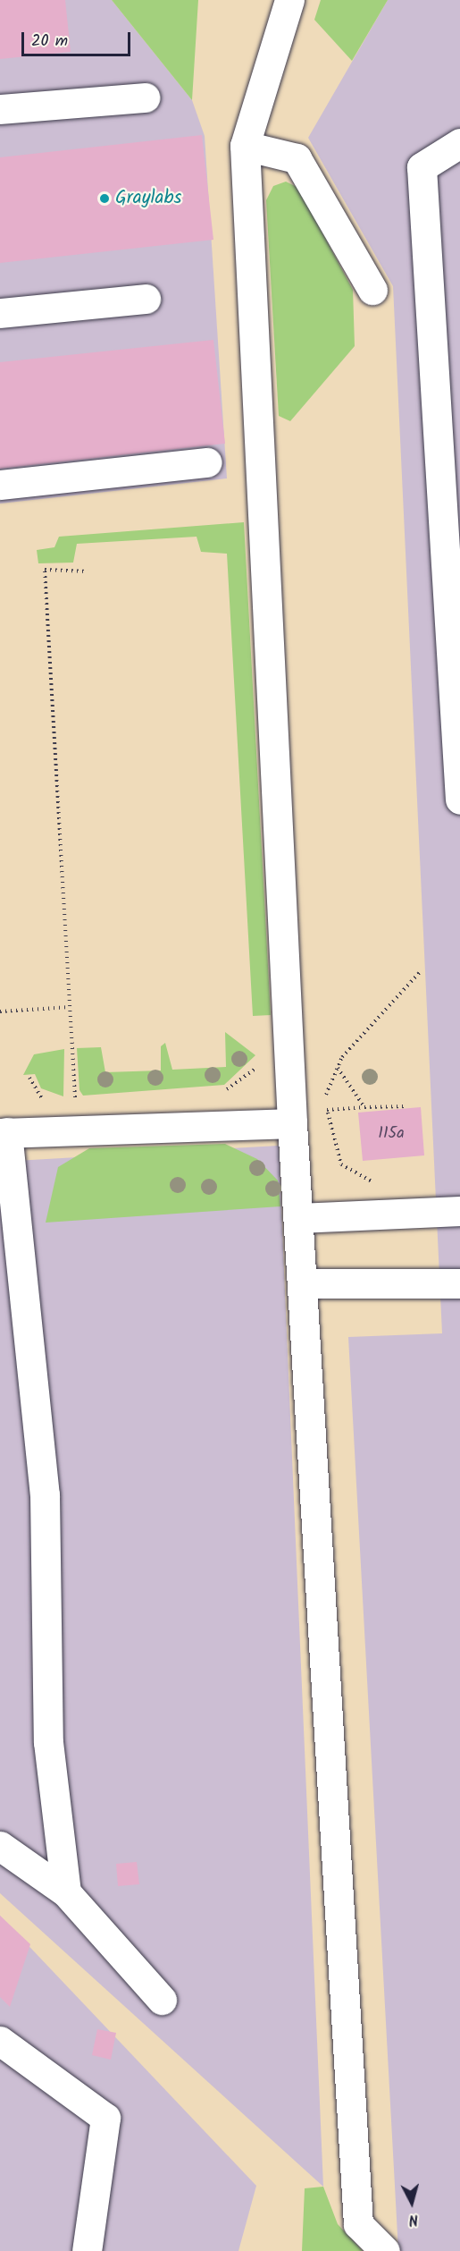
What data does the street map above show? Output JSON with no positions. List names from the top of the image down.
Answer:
{
  "places": ["Graylabs"],
  "house_numbers": ["115a"],
  "scale_bar": "20 m",
  "north": "bottom"
}
